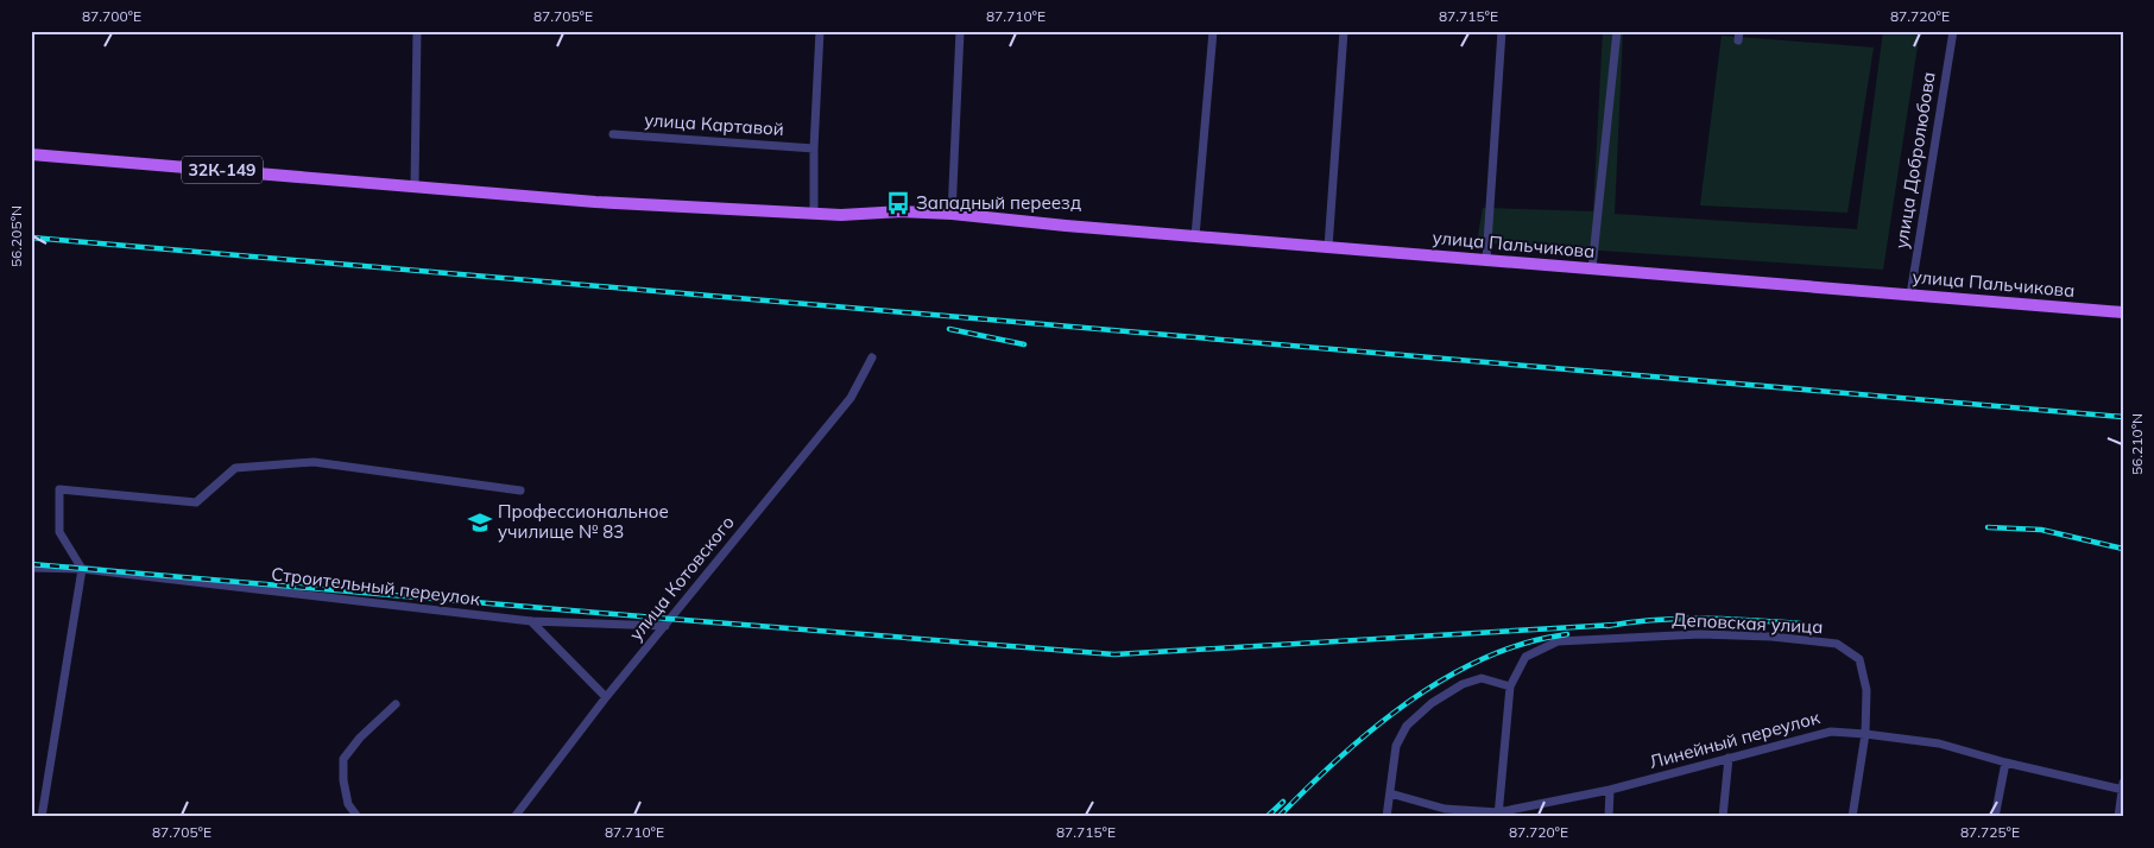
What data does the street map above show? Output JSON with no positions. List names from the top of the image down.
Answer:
{
  "streets": {
    "main road": ["32К-149", "улица Пальчикова"],
    "street": [
      "улица Картавой",
      "улица Добролюбова",
      "улица Котовского",
      "Строительный переулок",
      "Деповская улица",
      "Линейный переулок"
    ]
  },
  "crossings": [
    ["улица Добролюбова", "улица Пальчикова"],
    ["32К-149", "улица Пальчикова"],
    ["улица Котовского", "Строительный переулок"],
    ["Деповская улица", "Линейный переулок"]
  ],
  "places": {
    "bus stop": ["Западный переезд"],
    "school or university": ["Профессиональное училище № 83"]
  },
  "coordinates": [
    "87.700°E",
    "87.705°E",
    "87.710°E",
    "87.715°E",
    "87.720°E",
    "56.205°N",
    "56.210°N",
    "87.725°E"
  ]
}
